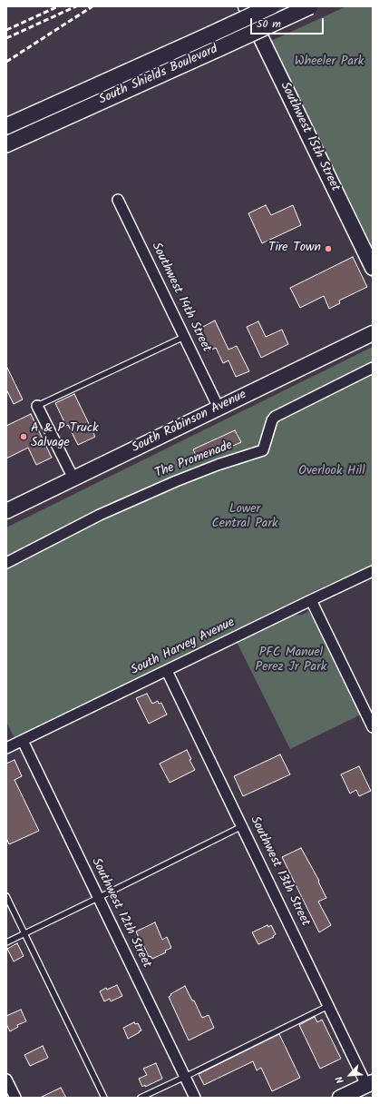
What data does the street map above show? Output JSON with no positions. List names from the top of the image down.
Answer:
{
  "streets": {
    "main road": ["South Shields Boulevard", "Southwest 15th Street", "South Robinson Avenue"],
    "street": [
      "Southwest 14th Street",
      "The Promenade",
      "South Harvey Avenue",
      "Southwest 13th Street",
      "Southwest 12th Street"
    ]
  },
  "crossings": [
    ["Southwest 14th Street", "South Robinson Avenue"],
    ["South Harvey Avenue", "Southwest 13th Street"],
    ["South Harvey Avenue", "Southwest 12th Street"]
  ],
  "parks": [
    "Wheeler Park",
    "Overlook Hill",
    "Lower Central Park",
    "PFC Manuel Perez Jr Park"
  ],
  "places": ["Tire Town", "A & P Truck Salvage"],
  "scale_bar": "50 m",
  "north": "bottom left"
}
